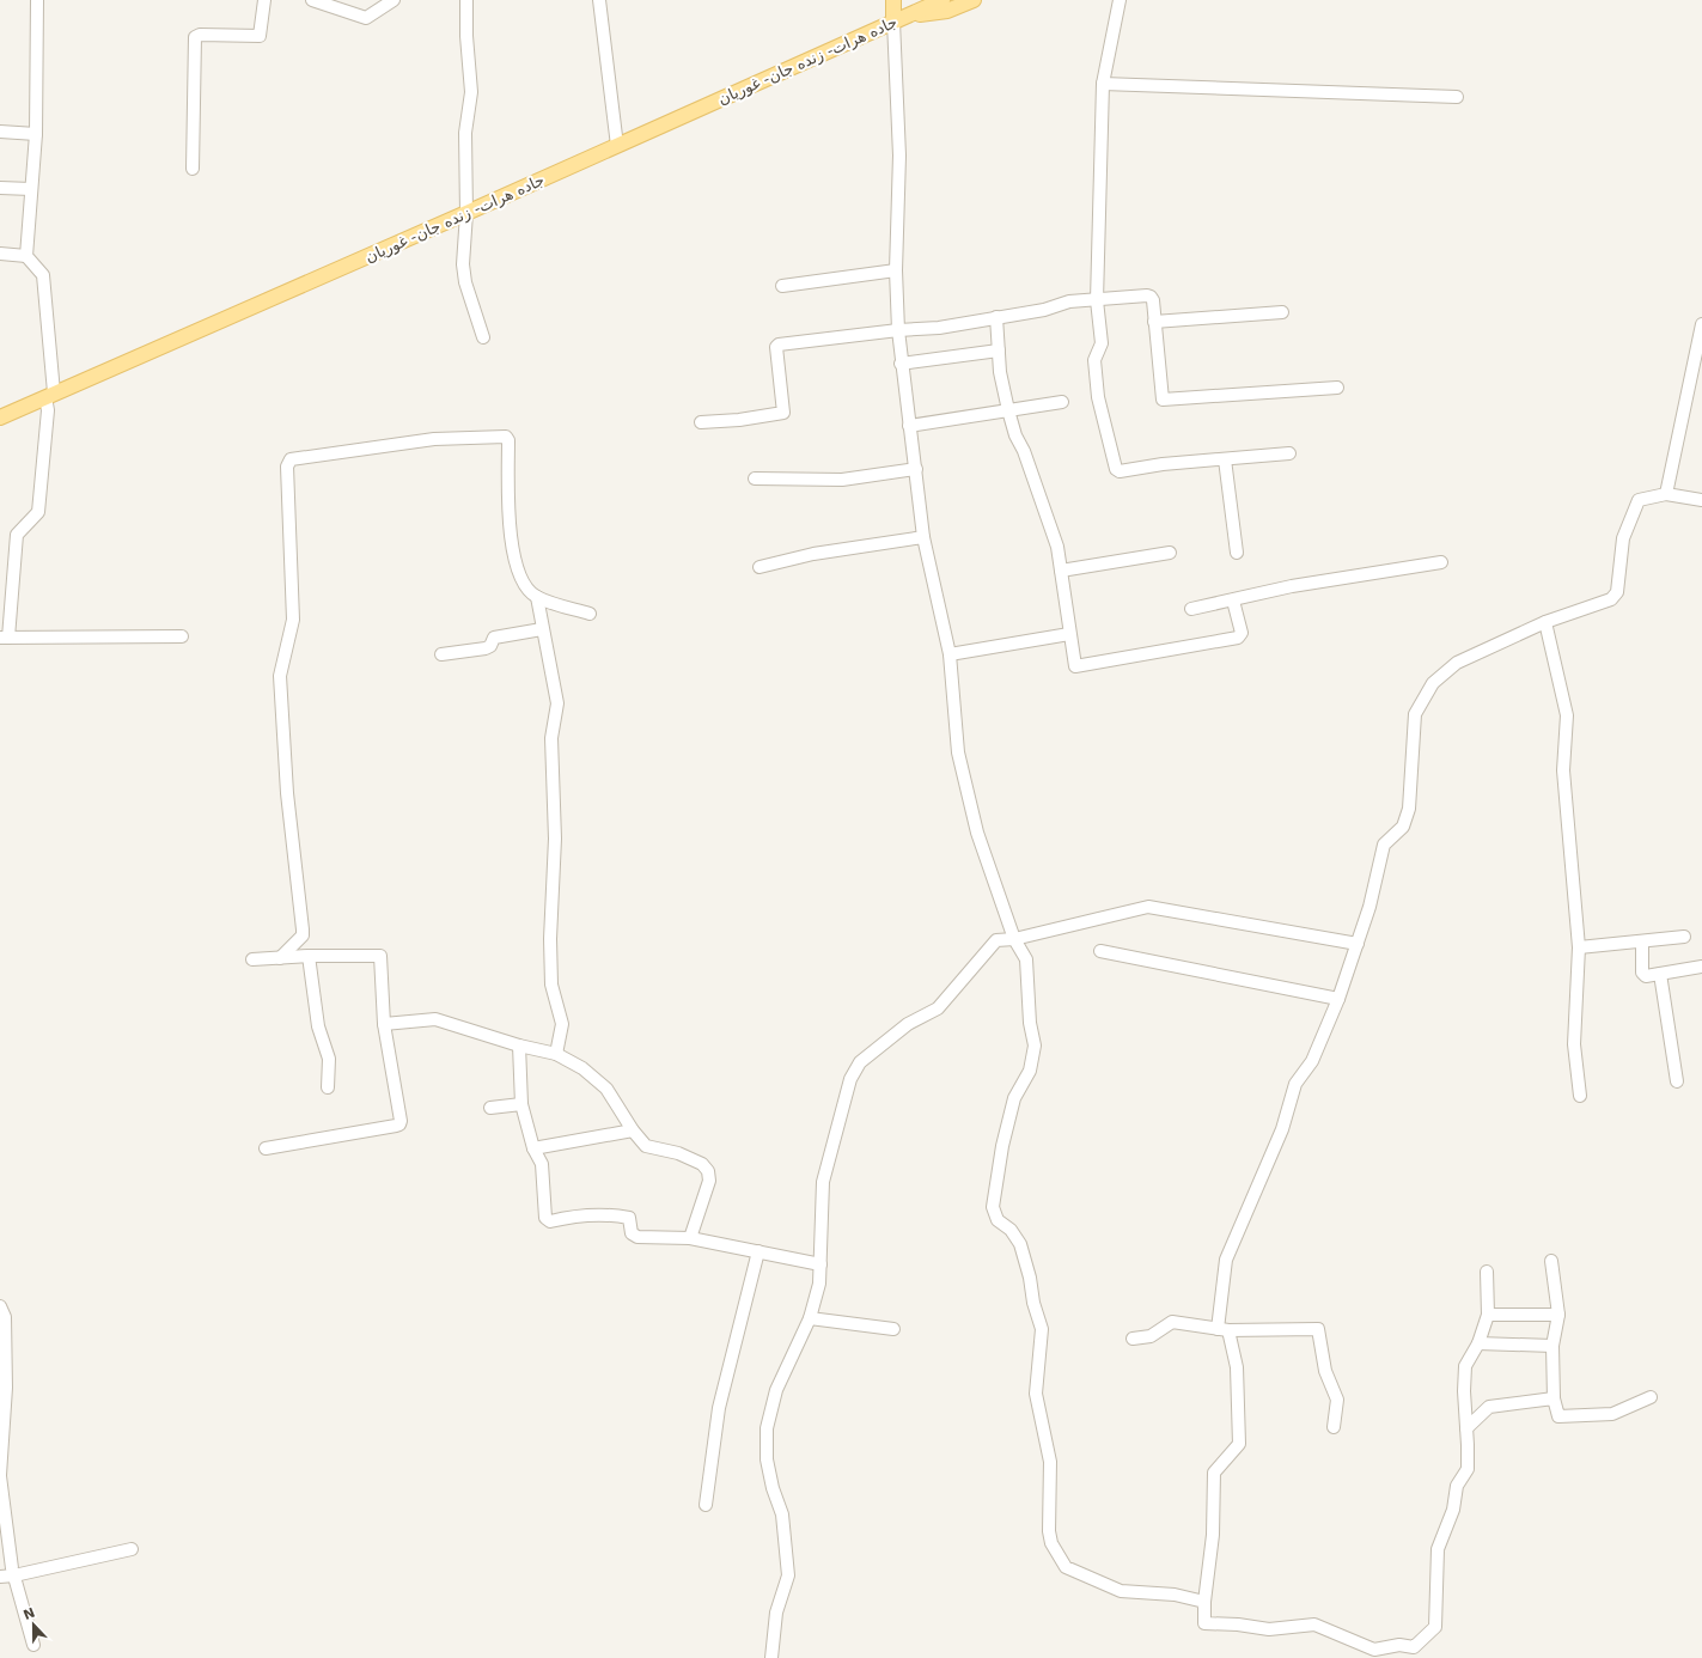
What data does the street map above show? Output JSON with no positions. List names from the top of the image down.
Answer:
{
  "streets": {
    "main road": ["جاده هرات- زنده جان- غوریان"]
  },
  "north": "top"
}
